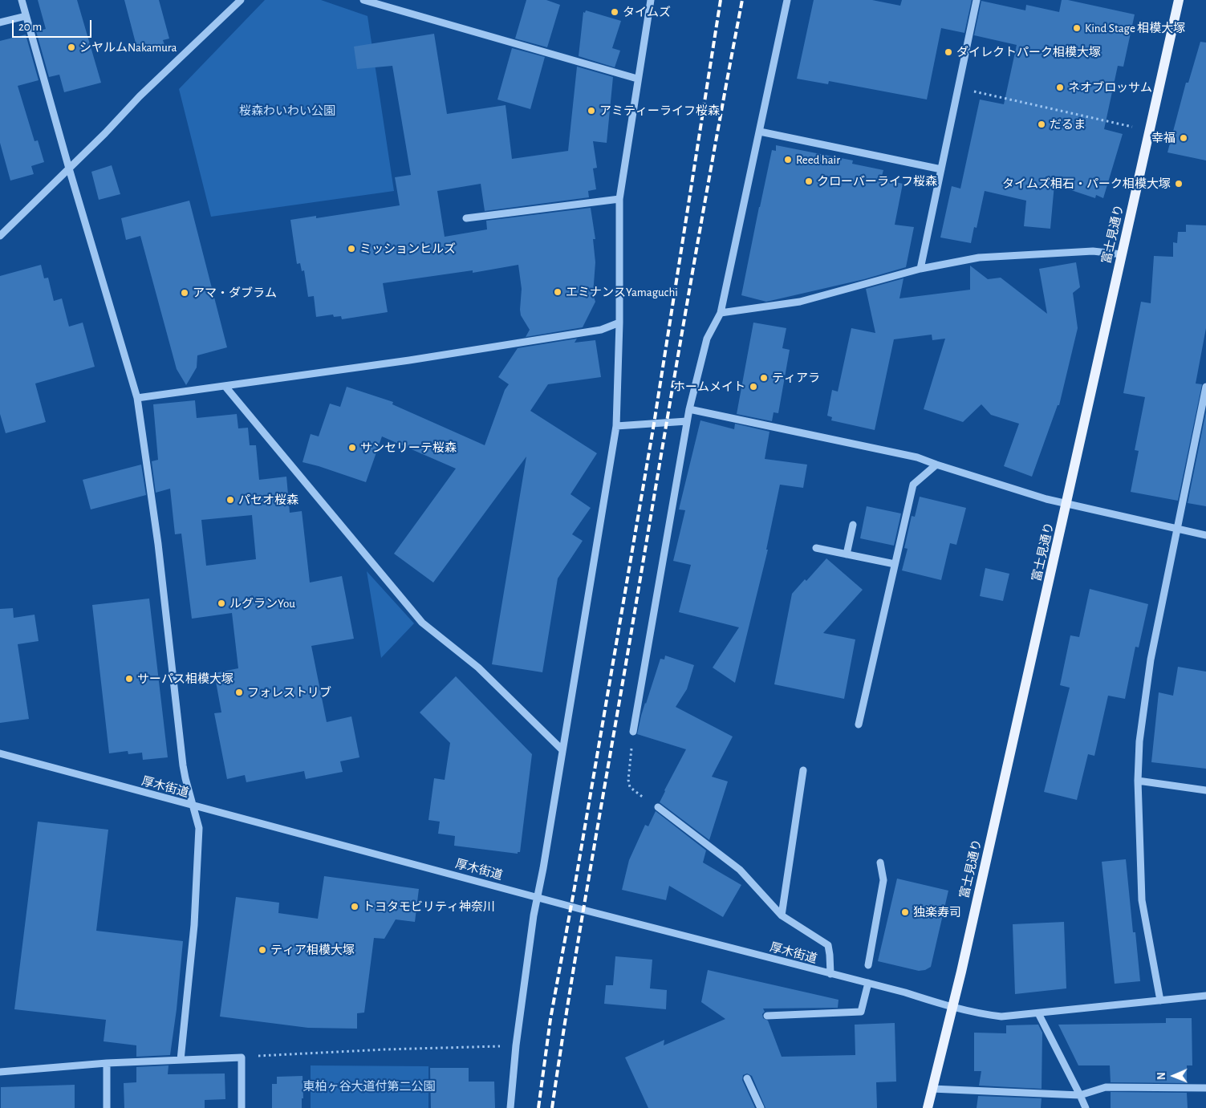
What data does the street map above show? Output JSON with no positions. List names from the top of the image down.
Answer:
{
  "streets": {
    "main road": ["富士見通り"],
    "street": ["厚木街道"]
  },
  "crossings": [
    ["富士見通り", "厚木街道"]
  ],
  "parks": ["桜森わいわい公園", "東柏ヶ谷大道付第二公園"],
  "places": [
    "タイムズ",
    "Kind Stage 相模大塚",
    "シヤルムNakamura",
    "ダイレクトパーク相模大塚",
    "ネオブロッサム",
    "アミティーライフ桜森",
    "だるま",
    "幸福",
    "Reed hair",
    "クローバーライフ桜森",
    "タイムズ相石・パーク相模大塚",
    "ミッションヒルズ",
    "エミナンスYamaguchi",
    "アマ・ダブラム",
    "ティアラ",
    "ホームメイト",
    "サンセリーテ桜森",
    "パセオ桜森",
    "ルグランYou",
    "サーパス相模大塚",
    "フォレストリブ",
    "トヨタモビリティ神奈川",
    "独楽寿司",
    "ティア相模大塚"
  ],
  "scale_bar": "20 m",
  "north": "left"
}
